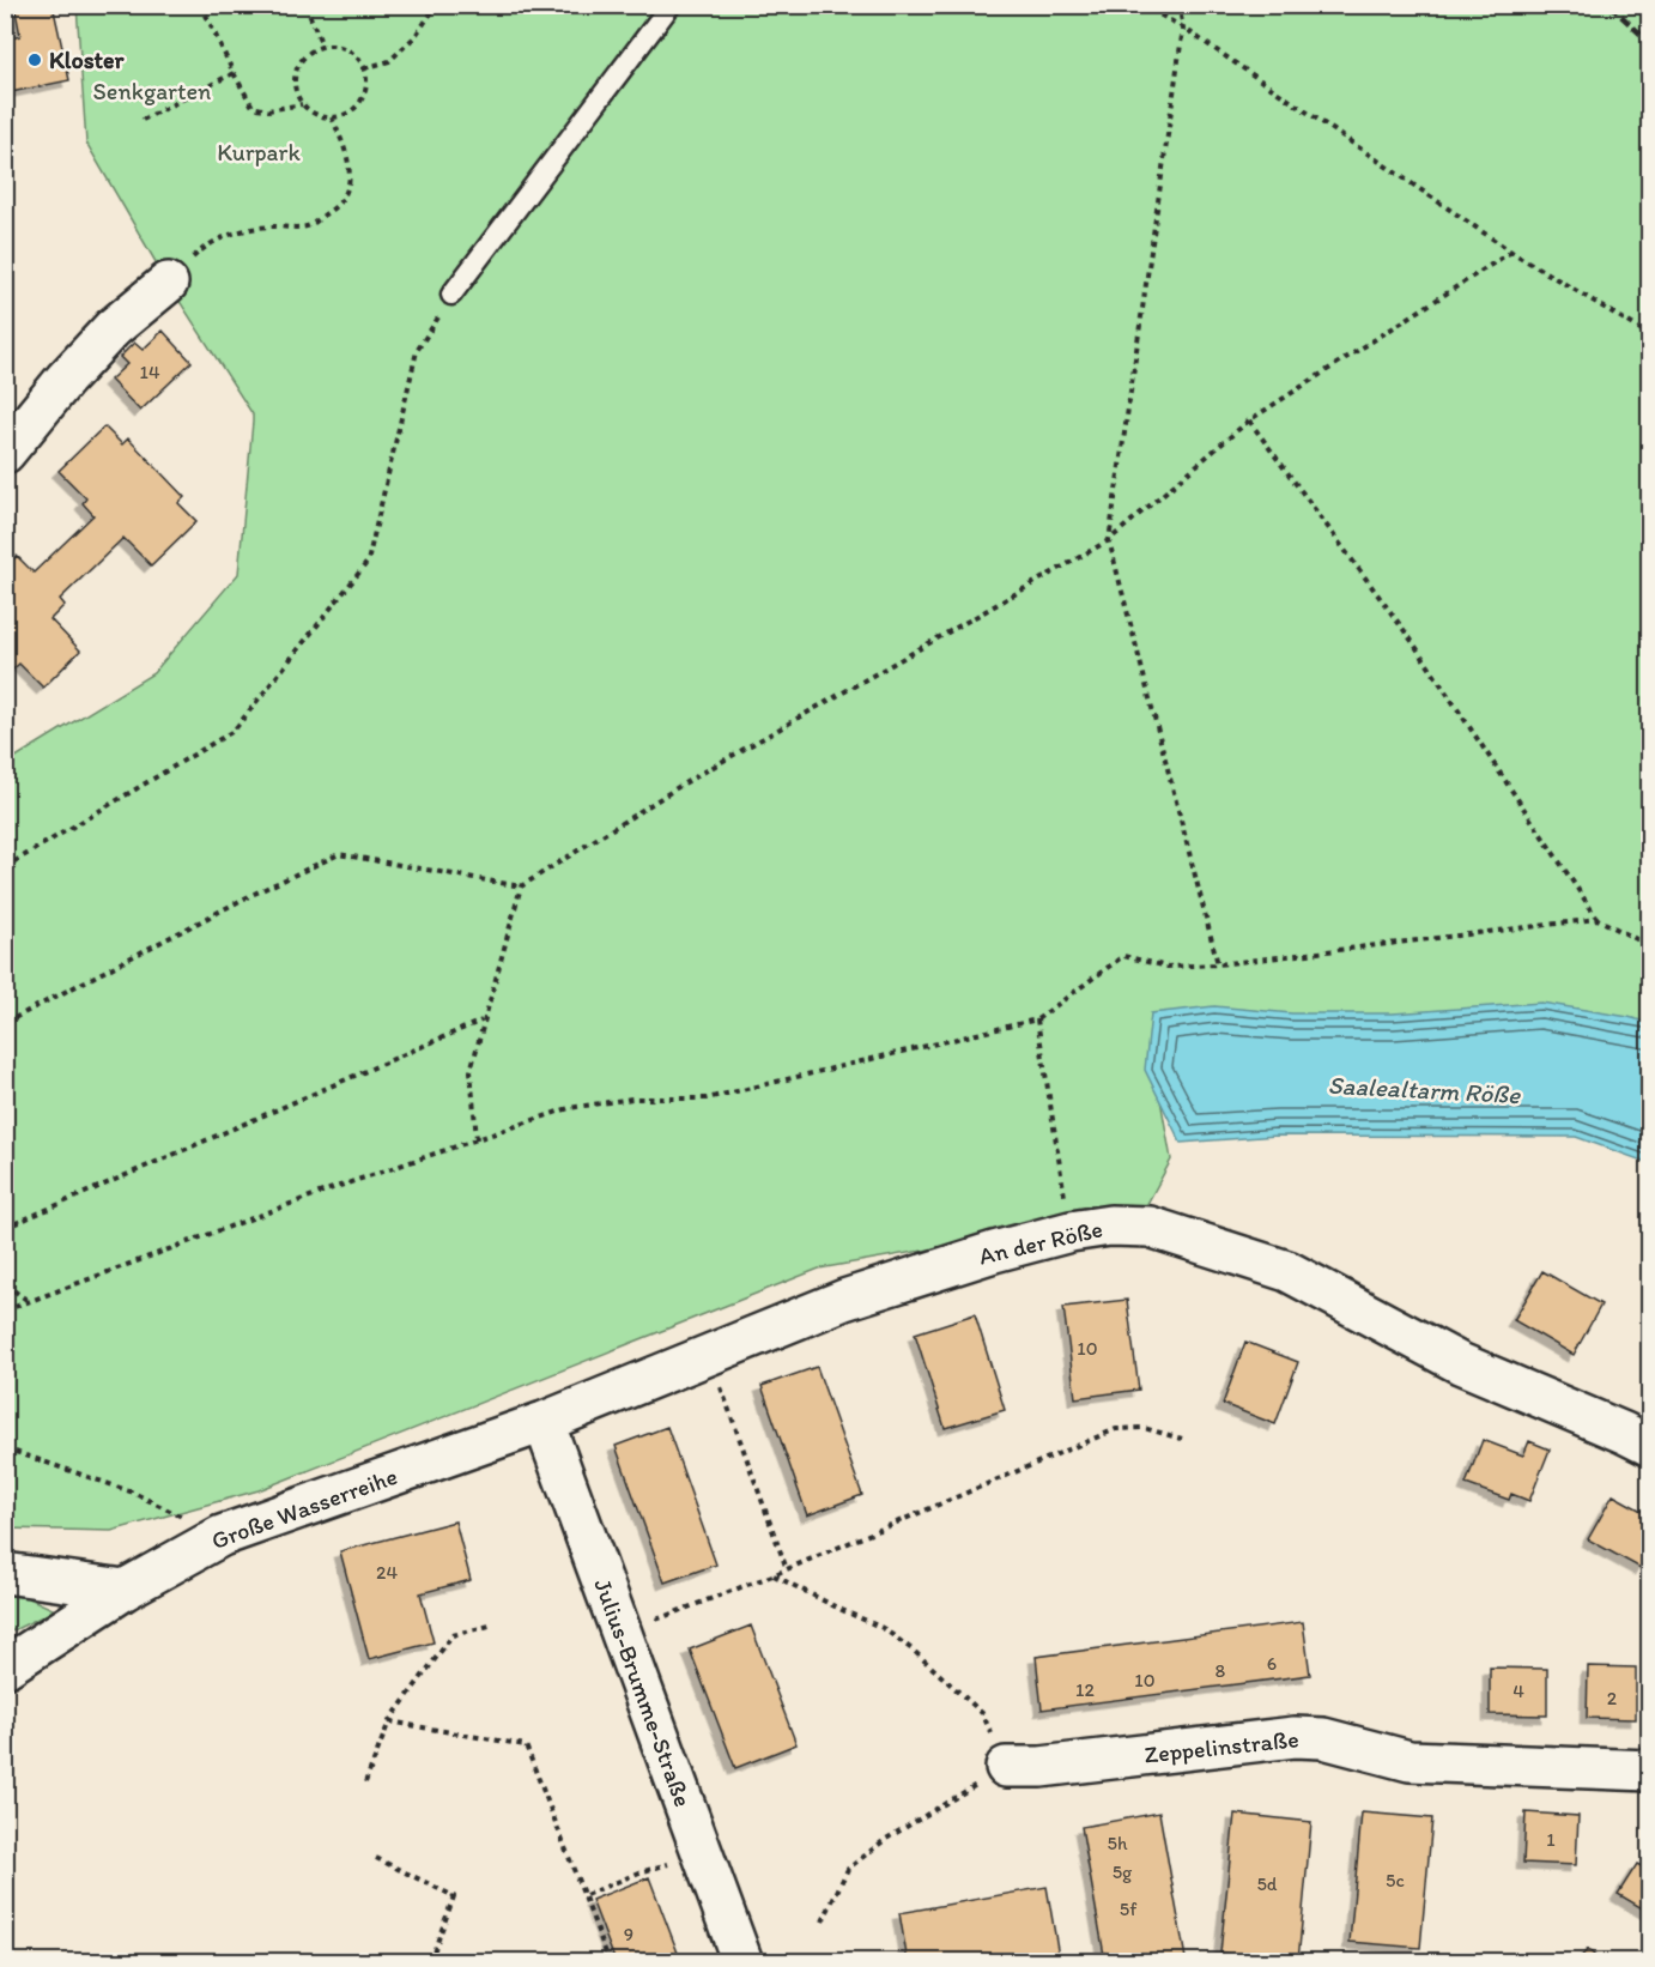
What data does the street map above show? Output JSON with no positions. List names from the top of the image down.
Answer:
{
  "streets": {
    "street": [
      "An der Röße",
      "Große Wasserreihe",
      "Julius-Brumme-Straße",
      "Zeppelinstraße"
    ]
  },
  "crossings": [
    ["An der Röße", "Große Wasserreihe"],
    ["An der Röße", "Julius-Brumme-Straße"],
    ["Große Wasserreihe", "Julius-Brumme-Straße"]
  ],
  "water": ["Saalealtarm Röße"],
  "parks": ["Senkgarten", "Kurpark"],
  "places": ["Kloster"],
  "house_numbers": [
    "14",
    "10",
    "24",
    "6",
    "8",
    "10",
    "12",
    "4",
    "2",
    "1",
    "5h",
    "5g",
    "5c",
    "5d",
    "5f",
    "9"
  ]
}
